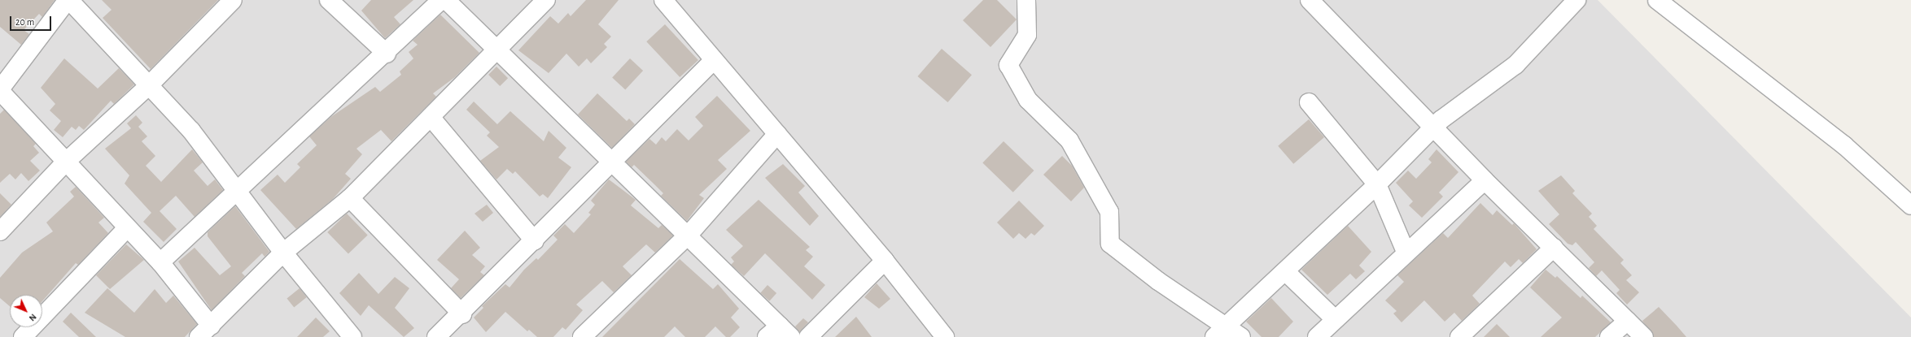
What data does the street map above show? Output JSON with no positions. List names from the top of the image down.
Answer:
{
  "scale_bar": "20 m",
  "north": "bottom right"
}
